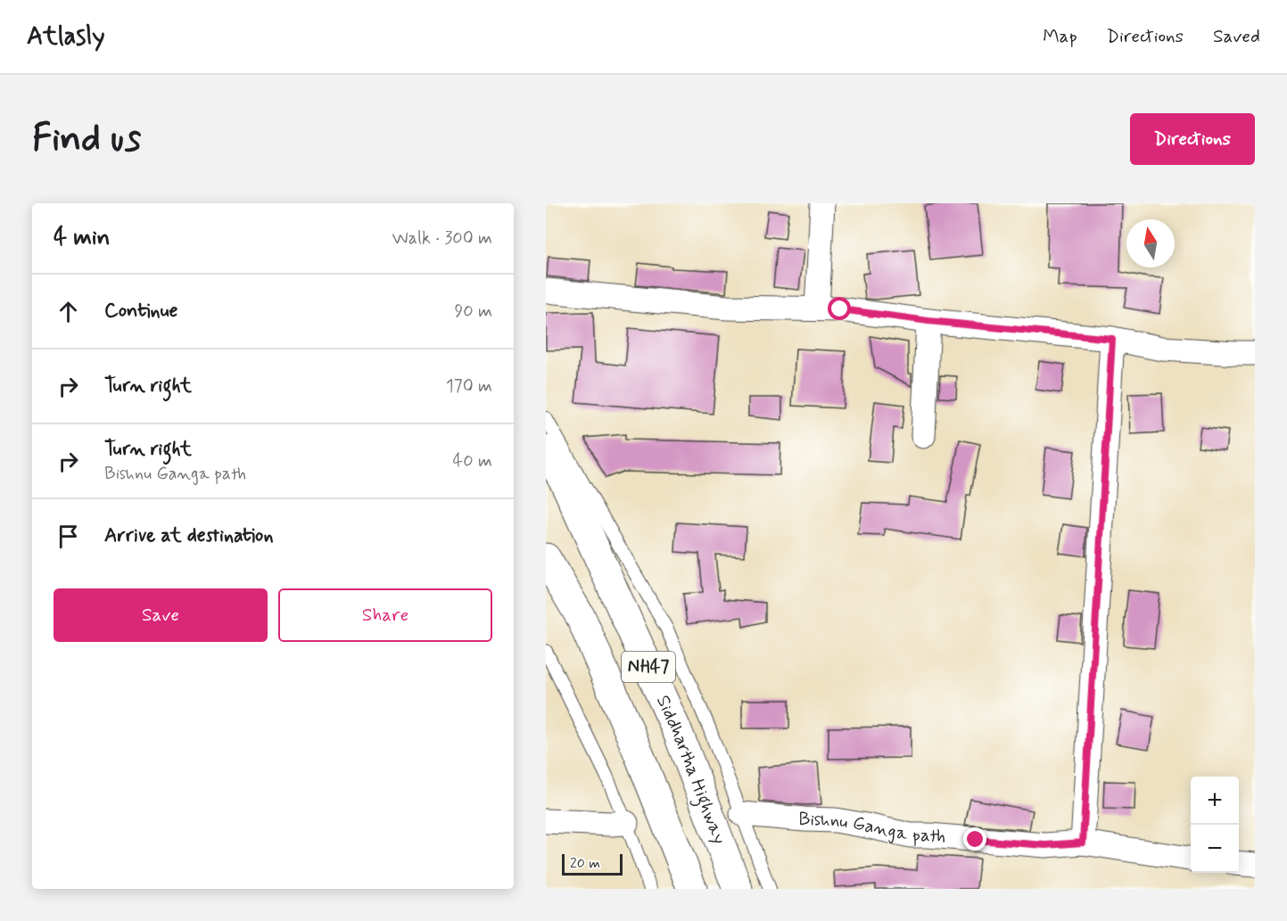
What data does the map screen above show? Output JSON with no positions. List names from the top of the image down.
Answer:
{
  "streets": {
    "highway": ["NH47", "Siddhartha Highway"],
    "street": ["Bishnu Ganga path"]
  },
  "scale_bar": "20 m",
  "north": "top",
  "page": {
    "header": "Atlasly",
    "nav": ["Map", "Directions", "Saved"],
    "buttons": [
      "Directions",
      ["Save", "Share"]
    ],
    "title": "Find us",
    "heading": ["4 min", "Walk · 300 m"],
    "list": [
      ["Continue", "90 m"],
      ["Turn right", "170 m"],
      ["Turn right", "Bishnu Ganga path", "40 m"],
      "Arrive at destination"
    ],
    "map_buttons": ["+", "−"],
    "scale": "20 m"
  }
}
